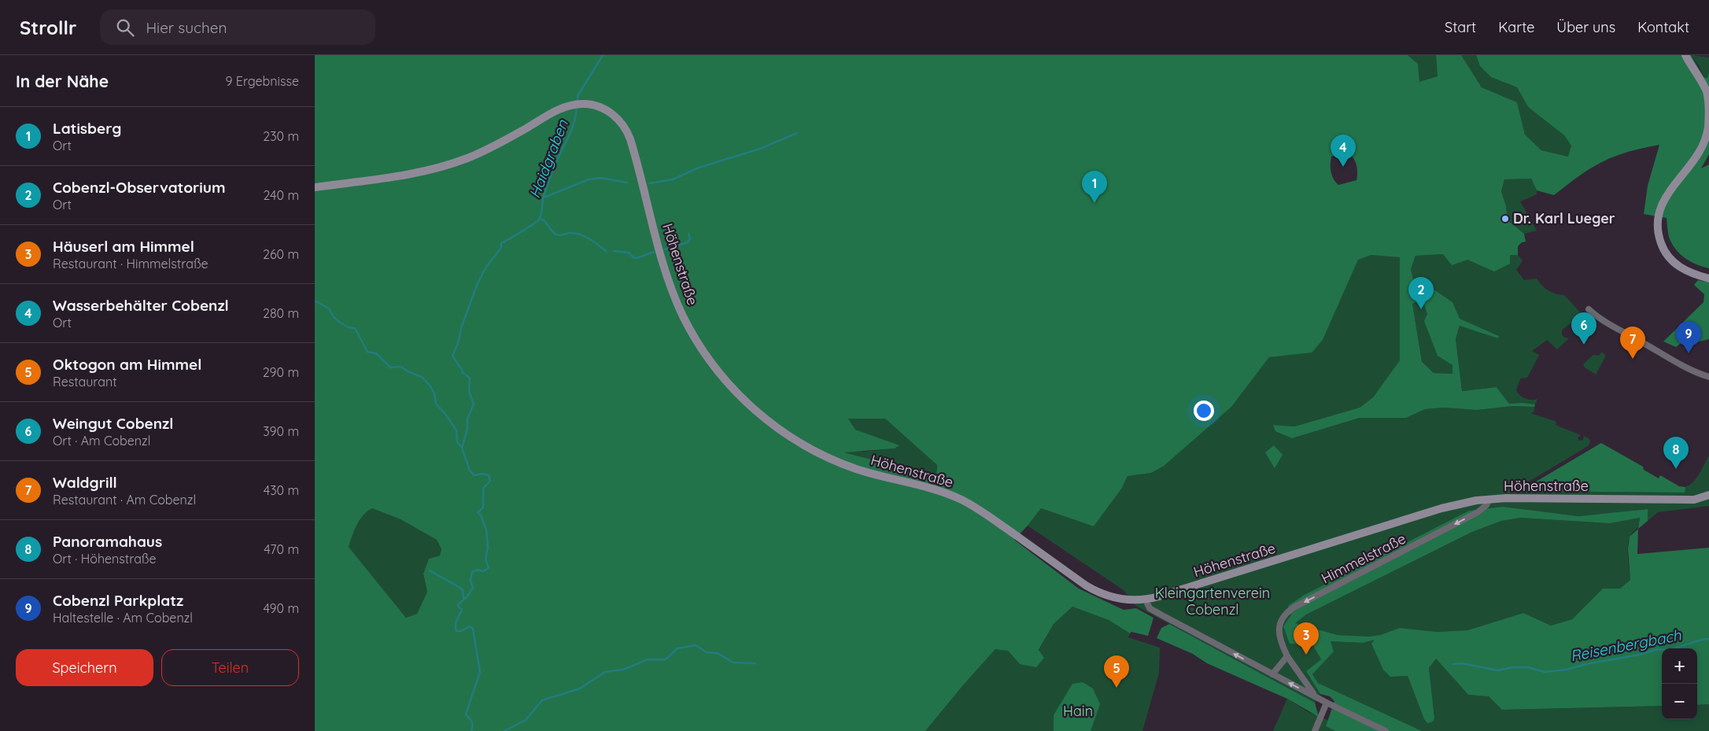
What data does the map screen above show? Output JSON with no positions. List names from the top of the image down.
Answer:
{
  "streets": {
    "street": ["Höhenstraße", "Himmelstraße"]
  },
  "crossings": [
    ["Höhenstraße", "Himmelstraße"]
  ],
  "water": ["Haidgraben", "Reisenbergbach"],
  "parks": ["Kleingartenverein Cobenzl", "Hain"],
  "places": ["Dr. Karl Lueger"],
  "page": {
    "header": "Strollr",
    "search": "Hier suchen",
    "nav": [
      "Start",
      "Karte",
      "Über uns",
      "Kontakt"
    ],
    "heading": ["In der Nähe", "9 Ergebnisse"],
    "list": [
      {
        "mark": "1",
        "name": "Latisberg",
        "note": "Ort",
        "value": "230 m"
      },
      {
        "mark": "2",
        "name": "Cobenzl-Observatorium",
        "note": "Ort",
        "value": "240 m"
      },
      {
        "mark": "3",
        "name": "Häuserl am Himmel",
        "note": "Restaurant · Himmelstraße",
        "value": "260 m"
      },
      {
        "mark": "4",
        "name": "Wasserbehälter Cobenzl",
        "note": "Ort",
        "value": "280 m"
      },
      {
        "mark": "5",
        "name": "Oktogon am Himmel",
        "note": "Restaurant",
        "value": "290 m"
      },
      {
        "mark": "6",
        "name": "Weingut Cobenzl",
        "note": "Ort · Am Cobenzl",
        "value": "390 m"
      },
      {
        "mark": "7",
        "name": "Waldgrill",
        "note": "Restaurant · Am Cobenzl",
        "value": "430 m"
      },
      {
        "mark": "8",
        "name": "Panoramahaus",
        "note": "Ort · Höhenstraße",
        "value": "470 m"
      },
      {
        "mark": "9",
        "name": "Cobenzl Parkplatz",
        "note": "Haltestelle · Am Cobenzl",
        "value": "490 m"
      }
    ],
    "pins": [
      "4",
      "1",
      "2",
      "6",
      "9",
      "7",
      "8",
      "3",
      "5"
    ],
    "buttons": ["Speichern", "Teilen"],
    "map_buttons": ["+", "−"]
  }
}
